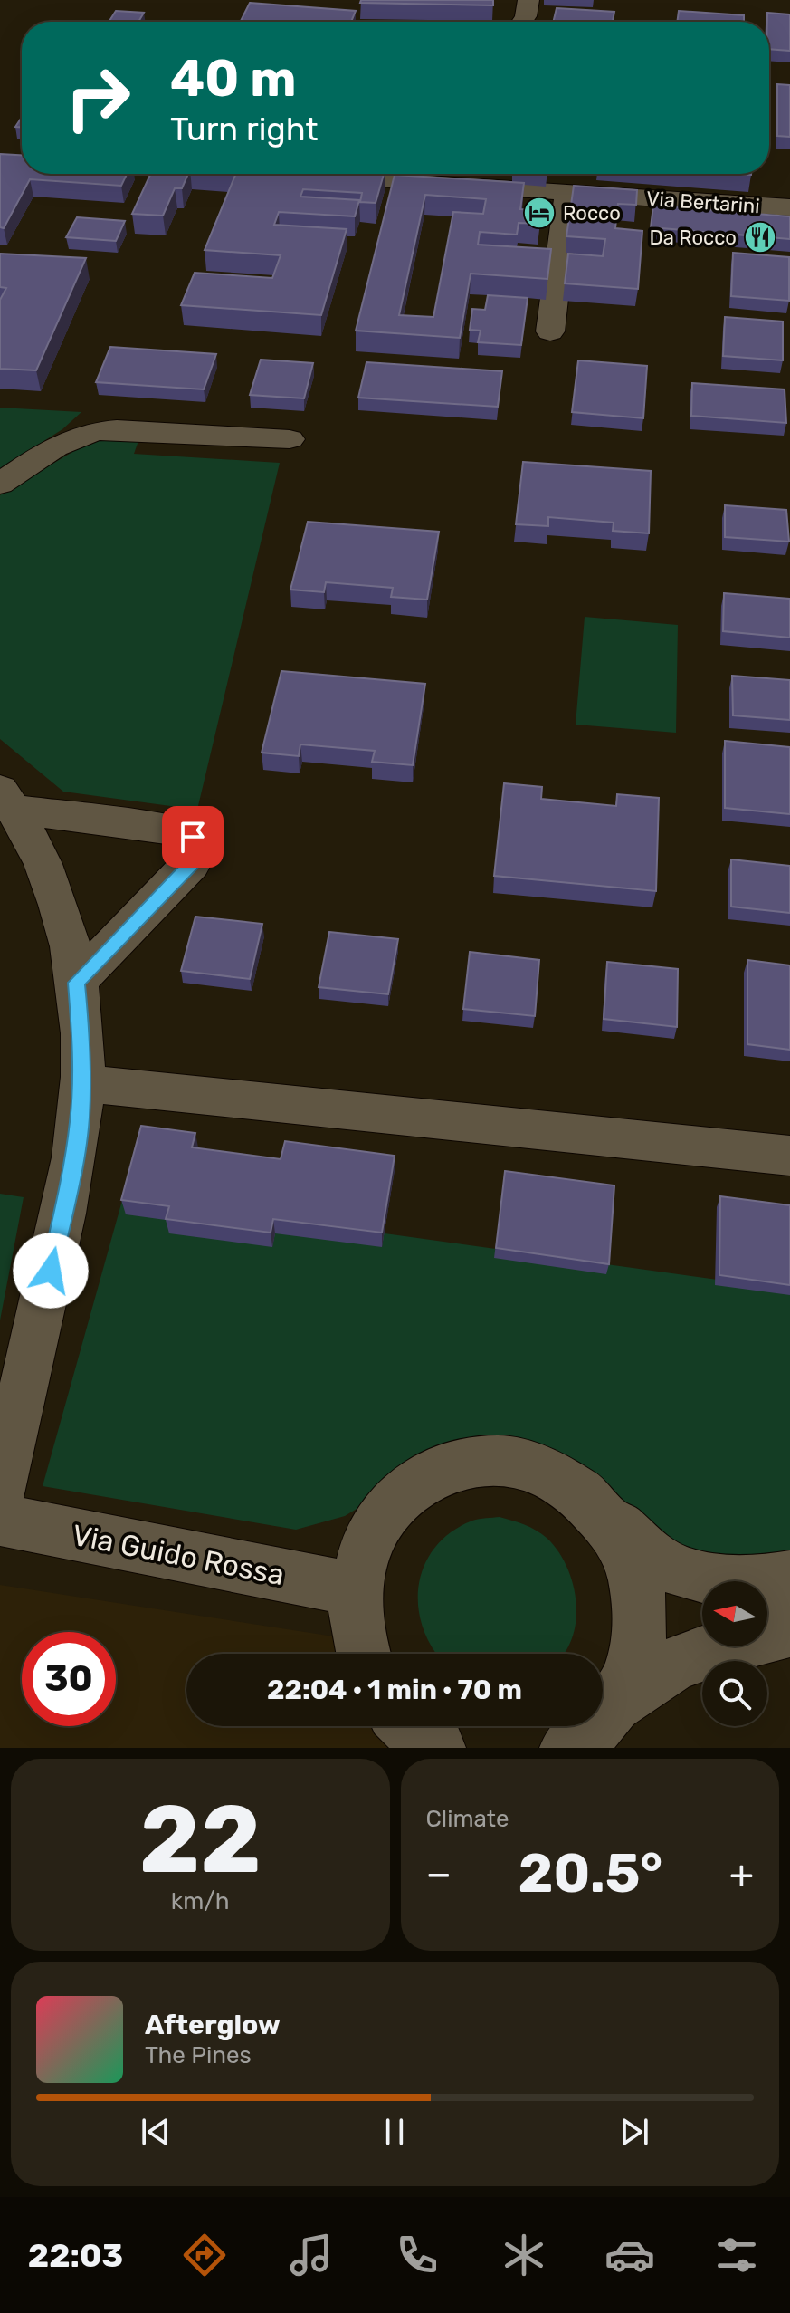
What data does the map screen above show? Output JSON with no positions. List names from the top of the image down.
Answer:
{
  "streets": {
    "street": ["Via Bertarini", "Via Guido Rossa"]
  },
  "places": {
    "hotel": ["Rocco"],
    "restaurant": ["Da Rocco"]
  },
  "north": "left",
  "page": {
    "turn": ["40 m", "Turn right"],
    "limit": "30",
    "trip": "22:04 · 1 min · 70 m",
    "tile": [
      ["22", "km/h"],
      "Climate"
    ],
    "heat": ["−", "20.5°", "+"],
    "song": ["Afterglow", "The Pines"],
    "tabs": "22:03"
  }
}
